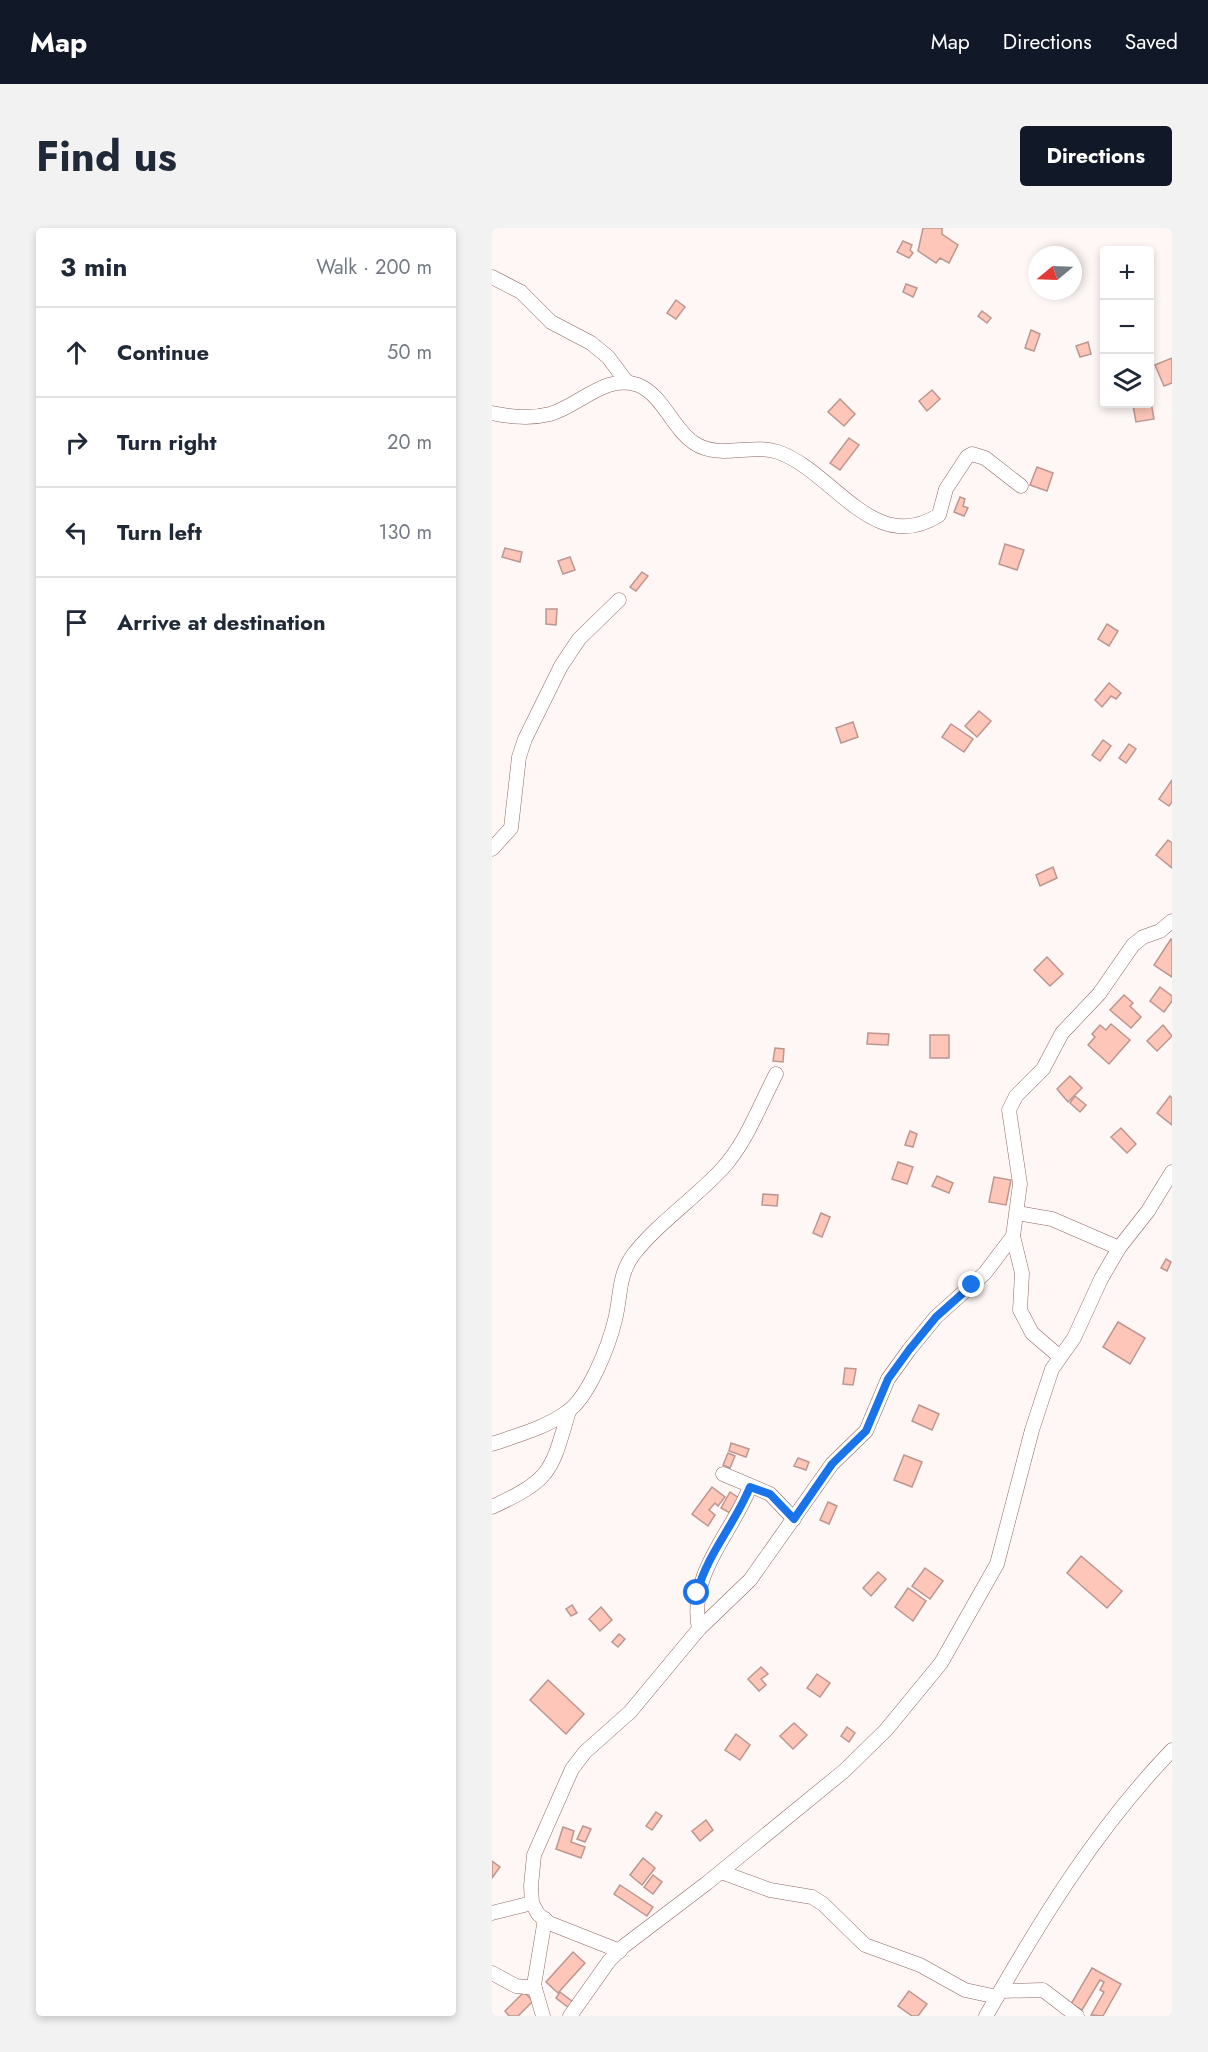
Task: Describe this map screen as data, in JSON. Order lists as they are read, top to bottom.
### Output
{
  "north": "left",
  "page": {
    "header": "Map",
    "nav": ["Map", "Directions", "Saved"],
    "title": "Find us",
    "buttons": "Directions",
    "heading": ["3 min", "Walk · 200 m"],
    "map_buttons": ["+", "−"],
    "list": [
      ["Continue", "50 m"],
      ["Turn right", "20 m"],
      ["Turn left", "130 m"],
      "Arrive at destination"
    ]
  }
}
